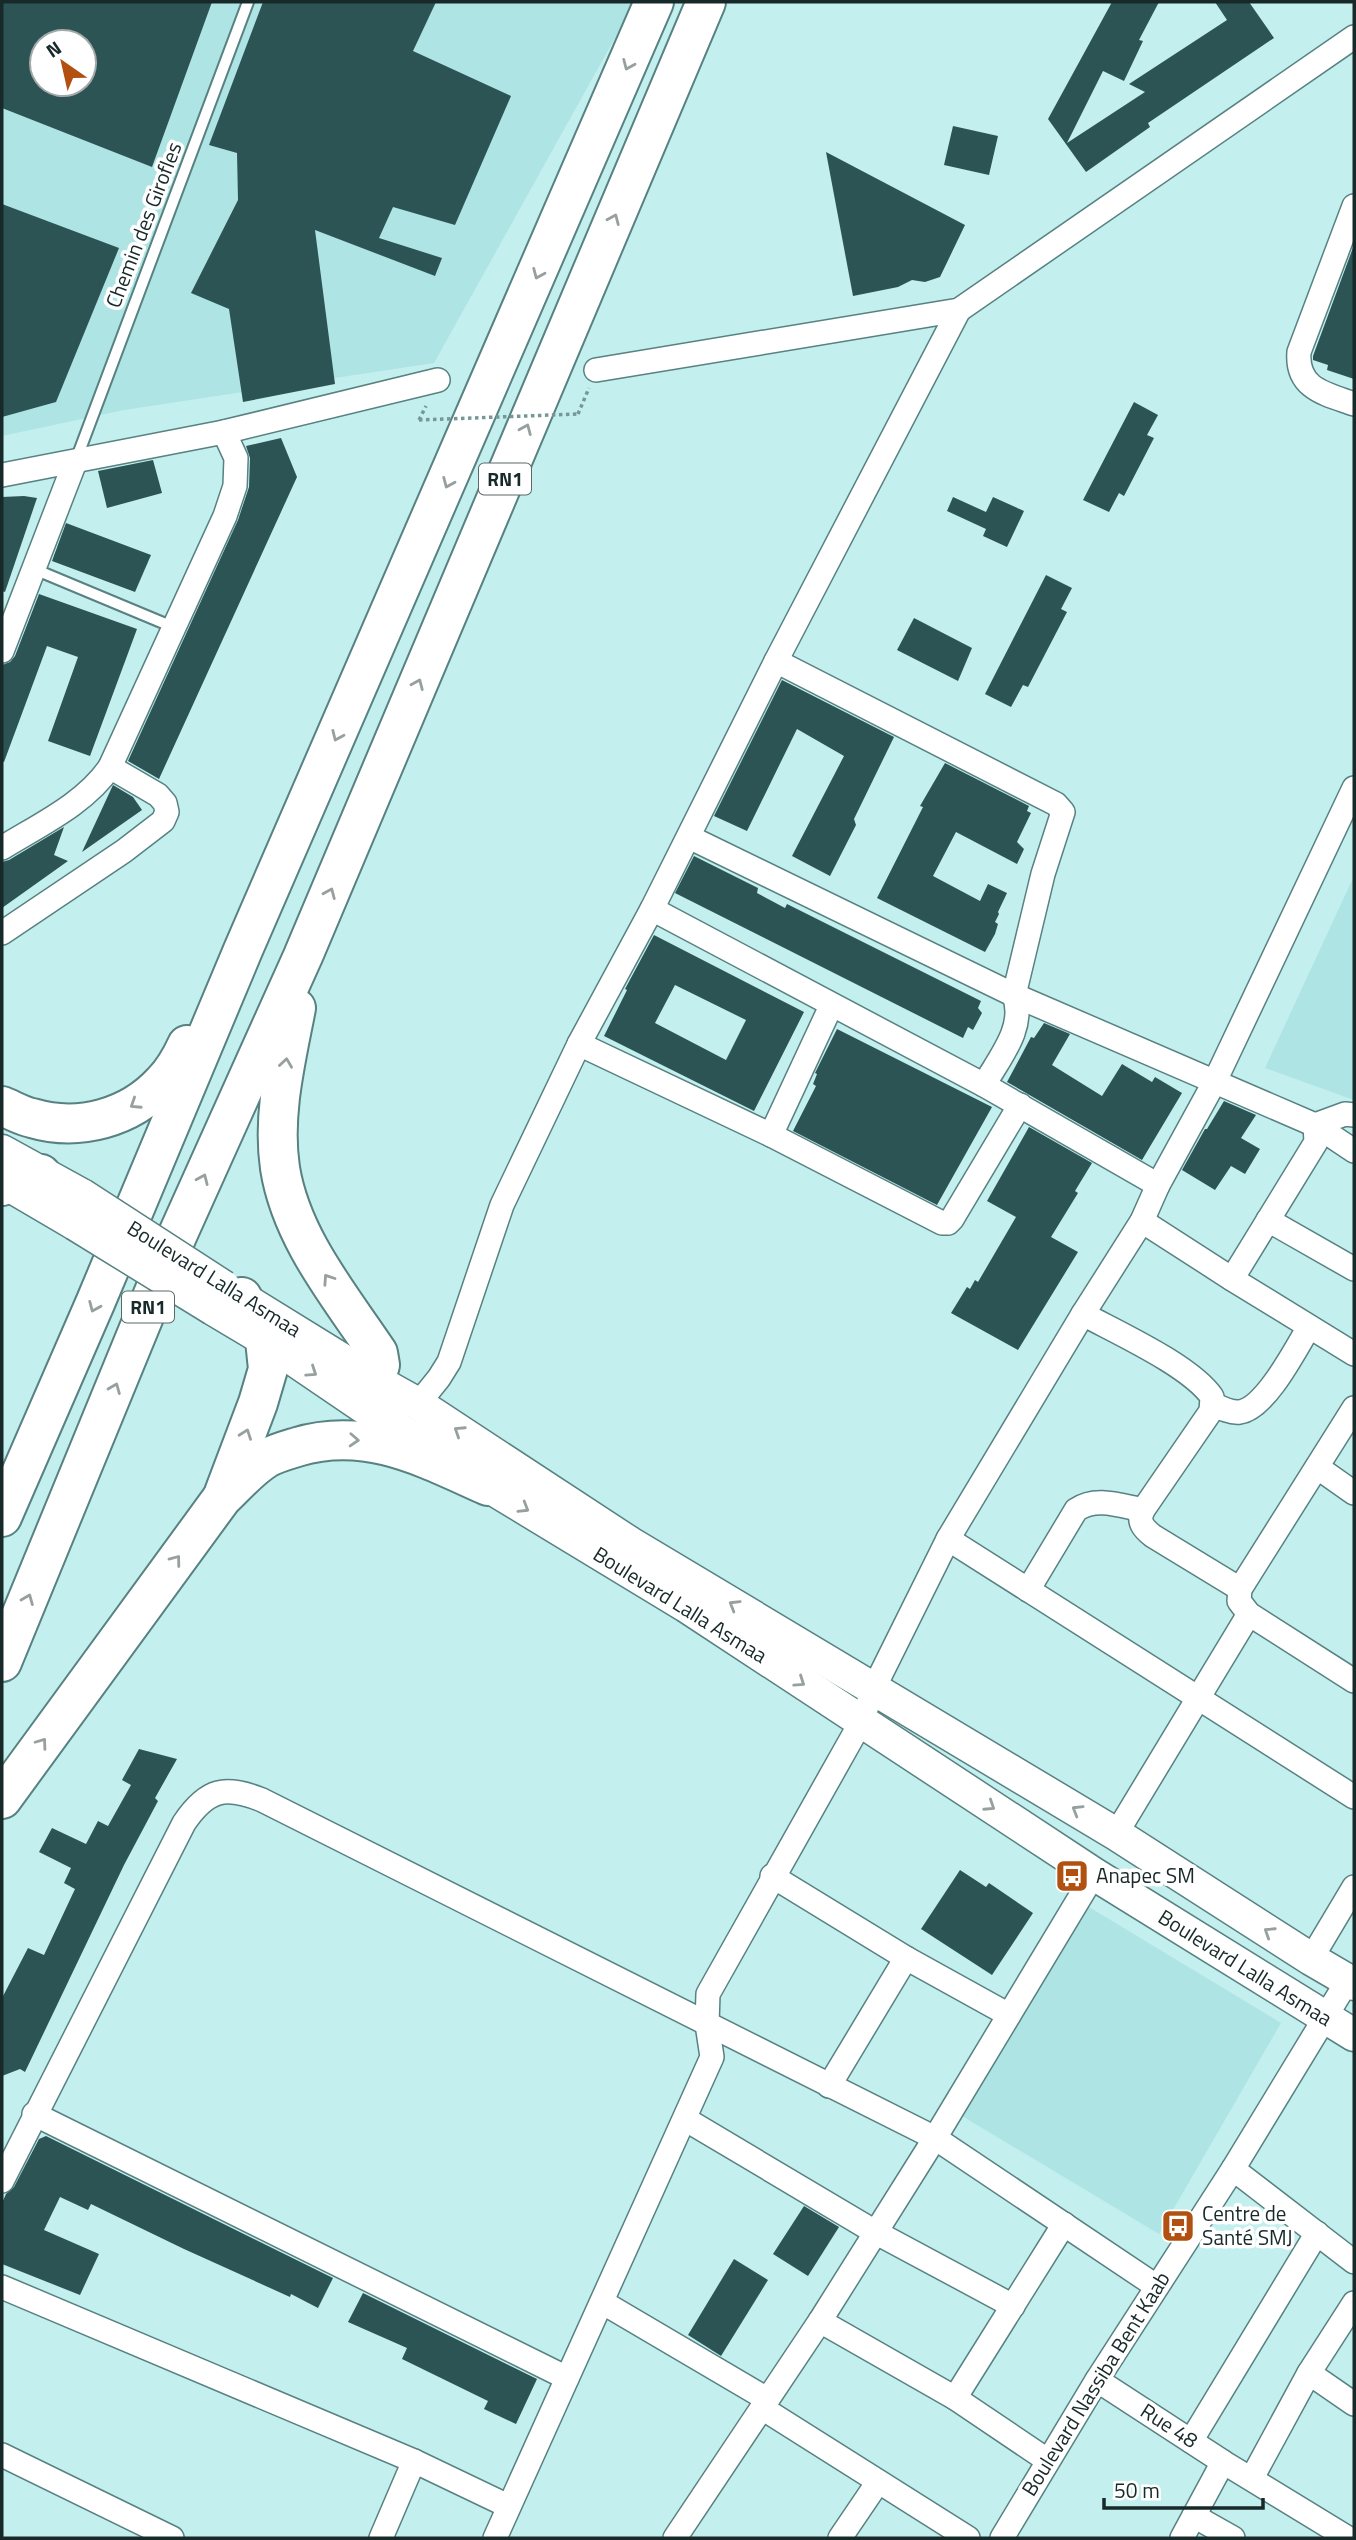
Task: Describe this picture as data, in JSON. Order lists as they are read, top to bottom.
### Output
{
  "streets": {
    "highway": ["RN1"],
    "main road": ["Boulevard Lalla Asmaa"],
    "street": ["Boulevard Nassiba Bent Kaab", "Rue 48"],
    "lane": ["Chemin des Girofles"]
  },
  "crossings": [
    ["Boulevard Lalla Asmaa", "Boulevard Nassiba Bent Kaab"],
    ["Boulevard Nassiba Bent Kaab", "Rue 48"]
  ],
  "places": {
    "bus stop": ["Anapec SM", "Centre de Santé SMJ"]
  },
  "scale_bar": "50 m",
  "north": "top left"
}
